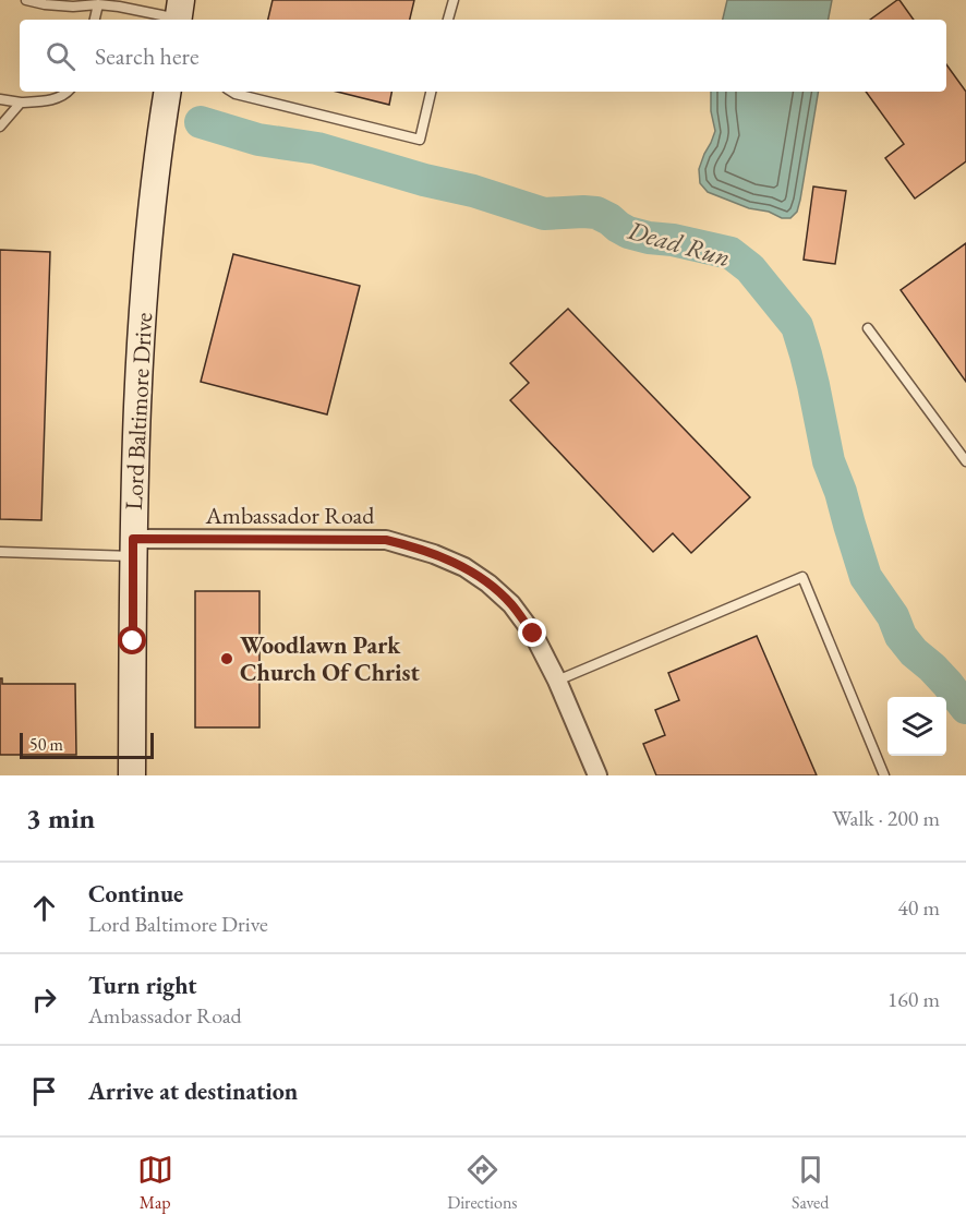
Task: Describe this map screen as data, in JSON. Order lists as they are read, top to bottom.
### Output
{
  "streets": {
    "main road": ["Lord Baltimore Drive"],
    "street": ["Ambassador Road"]
  },
  "crossings": [
    ["Lord Baltimore Drive", "Ambassador Road"]
  ],
  "water": ["Dead Run"],
  "places": ["Woodlawn Park Church Of Christ"],
  "scale_bar": "50 m",
  "page": {
    "search": "Search here",
    "scale": "50 m",
    "heading": ["3 min", "Walk · 200 m"],
    "list": [
      ["Continue", "Lord Baltimore Drive", "40 m"],
      ["Turn right", "Ambassador Road", "160 m"],
      "Arrive at destination"
    ],
    "nav": ["Map", "Directions", "Saved"]
  }
}
